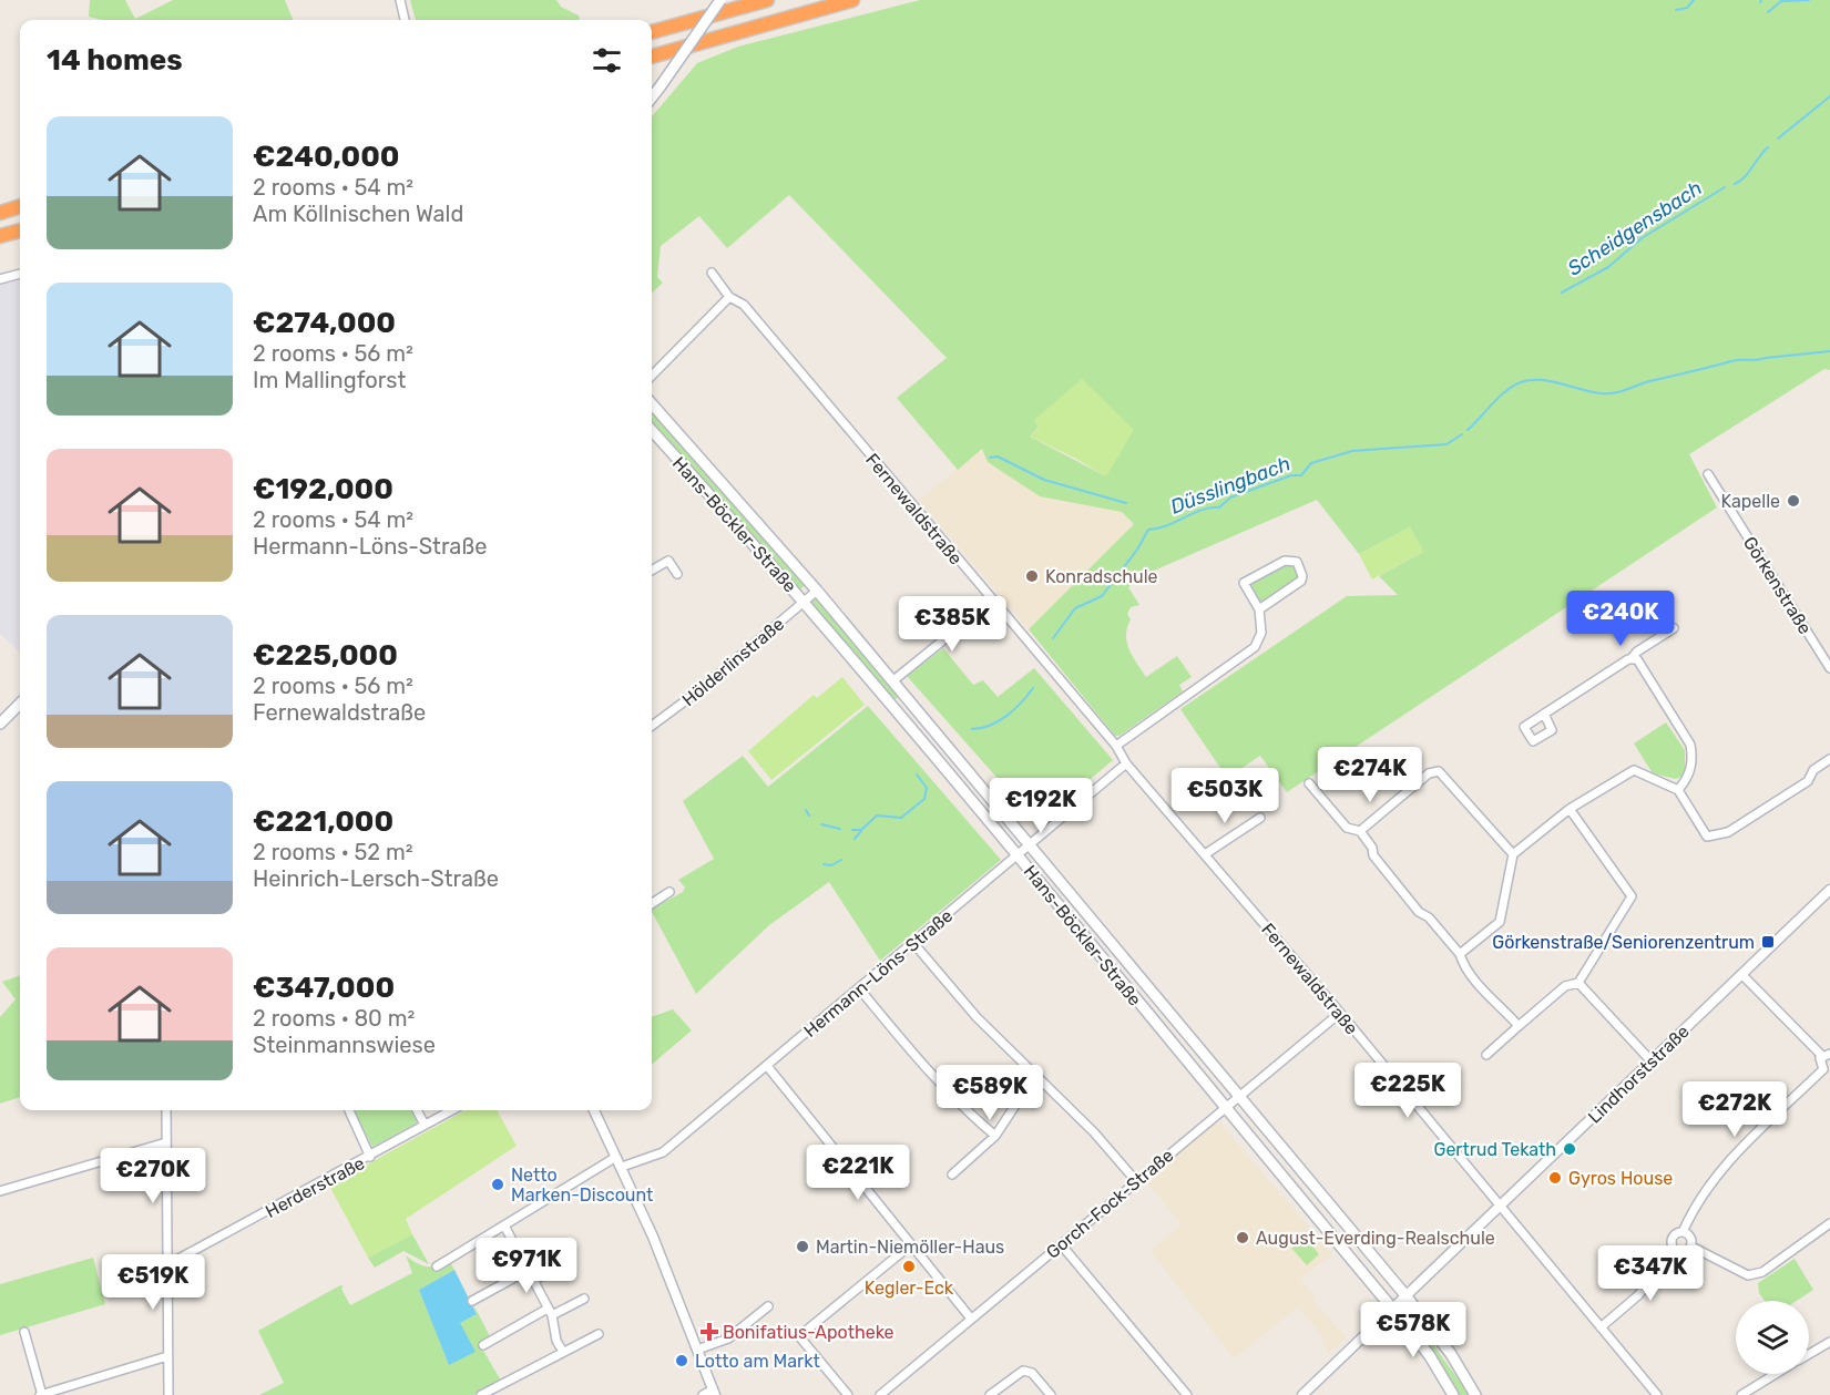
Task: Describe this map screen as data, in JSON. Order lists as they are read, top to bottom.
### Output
{
  "streets": {
    "main road": ["Hans-Böckler-Straße"],
    "street": [
      "Fernewaldstraße",
      "Görkenstraße",
      "Hölderlinstraße",
      "Hermann-Löns-Straße",
      "Lindhorststraße",
      "Herderstraße",
      "Gorch-Fock-Straße"
    ]
  },
  "crossings": [
    ["Fernewaldstraße", "Hermann-Löns-Straße"],
    ["Fernewaldstraße", "Lindhorststraße"],
    ["Fernewaldstraße", "Gorch-Fock-Straße"],
    ["Hans-Böckler-Straße", "Hölderlinstraße"],
    ["Hans-Böckler-Straße", "Hermann-Löns-Straße"],
    ["Hans-Böckler-Straße", "Lindhorststraße"],
    ["Hans-Böckler-Straße", "Gorch-Fock-Straße"]
  ],
  "water": ["Scheidgensbach", "Düsslingbach"],
  "places": {
    "other": [
      "Kapelle",
      "Konradschule",
      "Gertrud Tekath",
      "Gyros House",
      "Netto Marken-Discount",
      "August-Everding-Realschule",
      "Martin-Niemöller-Haus",
      "Kegler-Eck",
      "Lotto am Markt"
    ],
    "transit": ["Görkenstraße/Seniorenzentrum"],
    "health": ["Bonifatius-Apotheke"]
  },
  "page": {
    "heading": "14 homes",
    "list": [
      {
        "name": "€240,000",
        "note": "2 rooms · 54 m² · Am Köllnischen Wald"
      },
      {
        "name": "€274,000",
        "note": "2 rooms · 56 m² · Im Mallingforst"
      },
      {
        "name": "€192,000",
        "note": "2 rooms · 54 m² · Hermann-Löns-Straße"
      },
      {
        "name": "€225,000",
        "note": "2 rooms · 56 m² · Fernewaldstraße"
      },
      {
        "name": "€221,000",
        "note": "2 rooms · 52 m² · Heinrich-Lersch-Straße"
      },
      {
        "name": "€347,000",
        "note": "2 rooms · 80 m² · Steinmannswiese"
      }
    ],
    "price": [
      "€240K",
      "€385K",
      "€274K",
      "€503K",
      "€192K",
      "€225K",
      "€589K",
      "€272K",
      "€221K",
      "€270K",
      "€971K",
      "€347K",
      "€519K",
      "€578K"
    ]
  }
}
